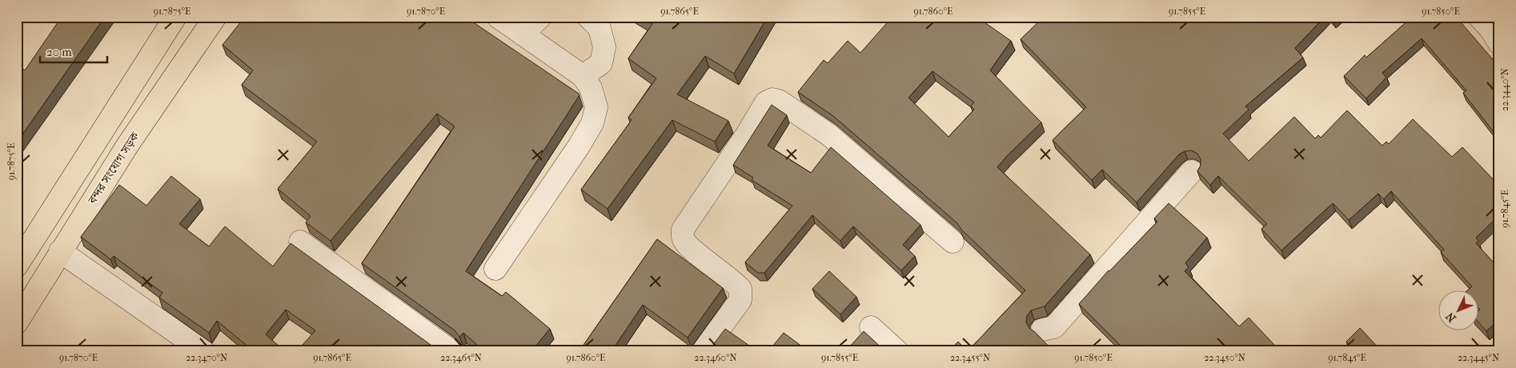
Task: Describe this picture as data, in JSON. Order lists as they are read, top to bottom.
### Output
{
  "streets": {
    "highway": ["বন্দর সংযোগ সড়ক"]
  },
  "scale_bar": "20 m",
  "north": "bottom left",
  "coordinates": [
    "91.7875°E",
    "91.7870°E",
    "91.7865°E",
    "91.7860°E",
    "91.7855°E",
    "91.7850°E",
    "22.3440°N",
    "91.7845°E",
    "22.3470°N",
    "22.3465°N",
    "22.3460°N",
    "22.3455°N",
    "22.3450°N",
    "22.3445°N"
  ]
}
